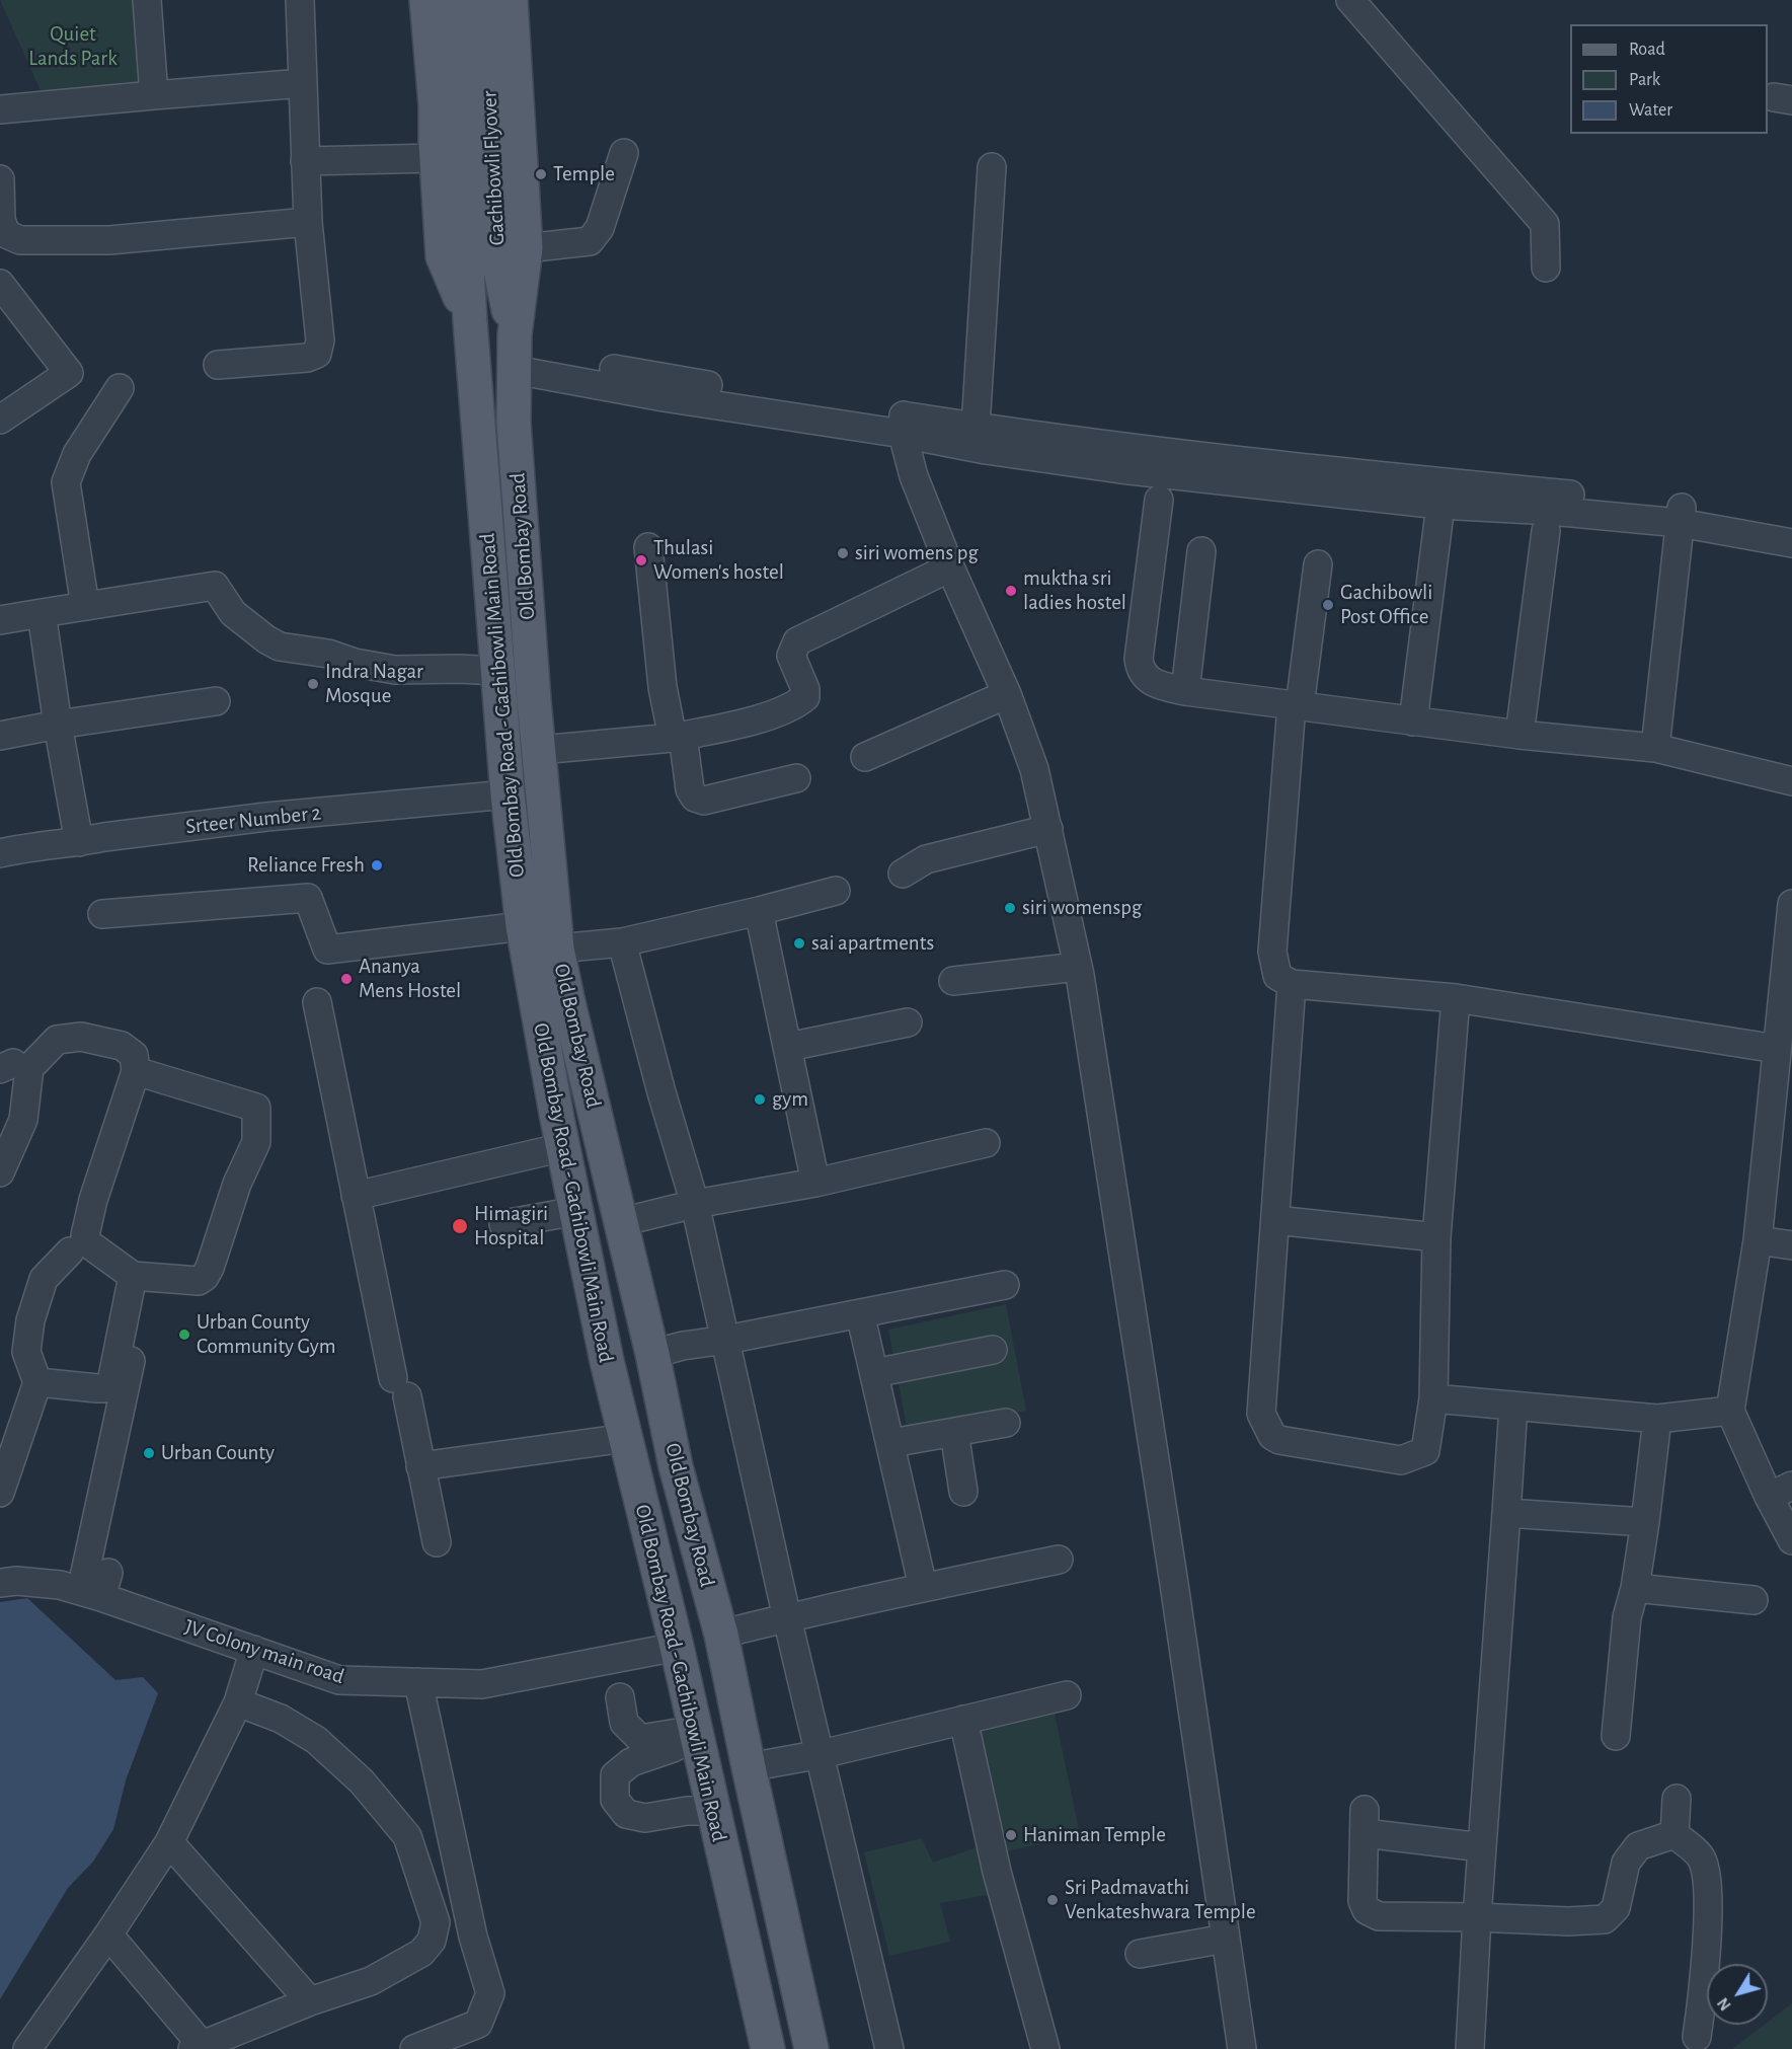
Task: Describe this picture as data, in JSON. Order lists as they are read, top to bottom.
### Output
{
  "streets": {
    "main road": ["Gachibowli Flyover", "Old Bombay Road", "Old Bombay Road - Gachibowli Main Road"],
    "street": ["Srteer Number 2", "JV Colony main road"]
  },
  "crossings": [
    ["Gachibowli Flyover", "Old Bombay Road"],
    ["Gachibowli Flyover", "Old Bombay Road - Gachibowli Main Road"],
    ["Old Bombay Road - Gachibowli Main Road", "Srteer Number 2"],
    ["Old Bombay Road - Gachibowli Main Road", "JV Colony main road"]
  ],
  "parks": ["Quiet Lands Park"],
  "places": [
    "Temple",
    "siri womens pg",
    "Thulasi Women's hostel",
    "muktha sri ladies hostel",
    "Gachibowli Post Office",
    "Indra Nagar Mosque",
    "Reliance Fresh",
    "siri womenspg",
    "sai apartments",
    "Ananya Mens Hostel",
    "gym",
    "Himagiri Hospital",
    "Urban County Community Gym",
    "Urban County",
    "Haniman Temple",
    "Sri Padmavathi Venkateshwara Temple"
  ],
  "legend": ["Road", "Park", "Water"],
  "north": "bottom left"
}
